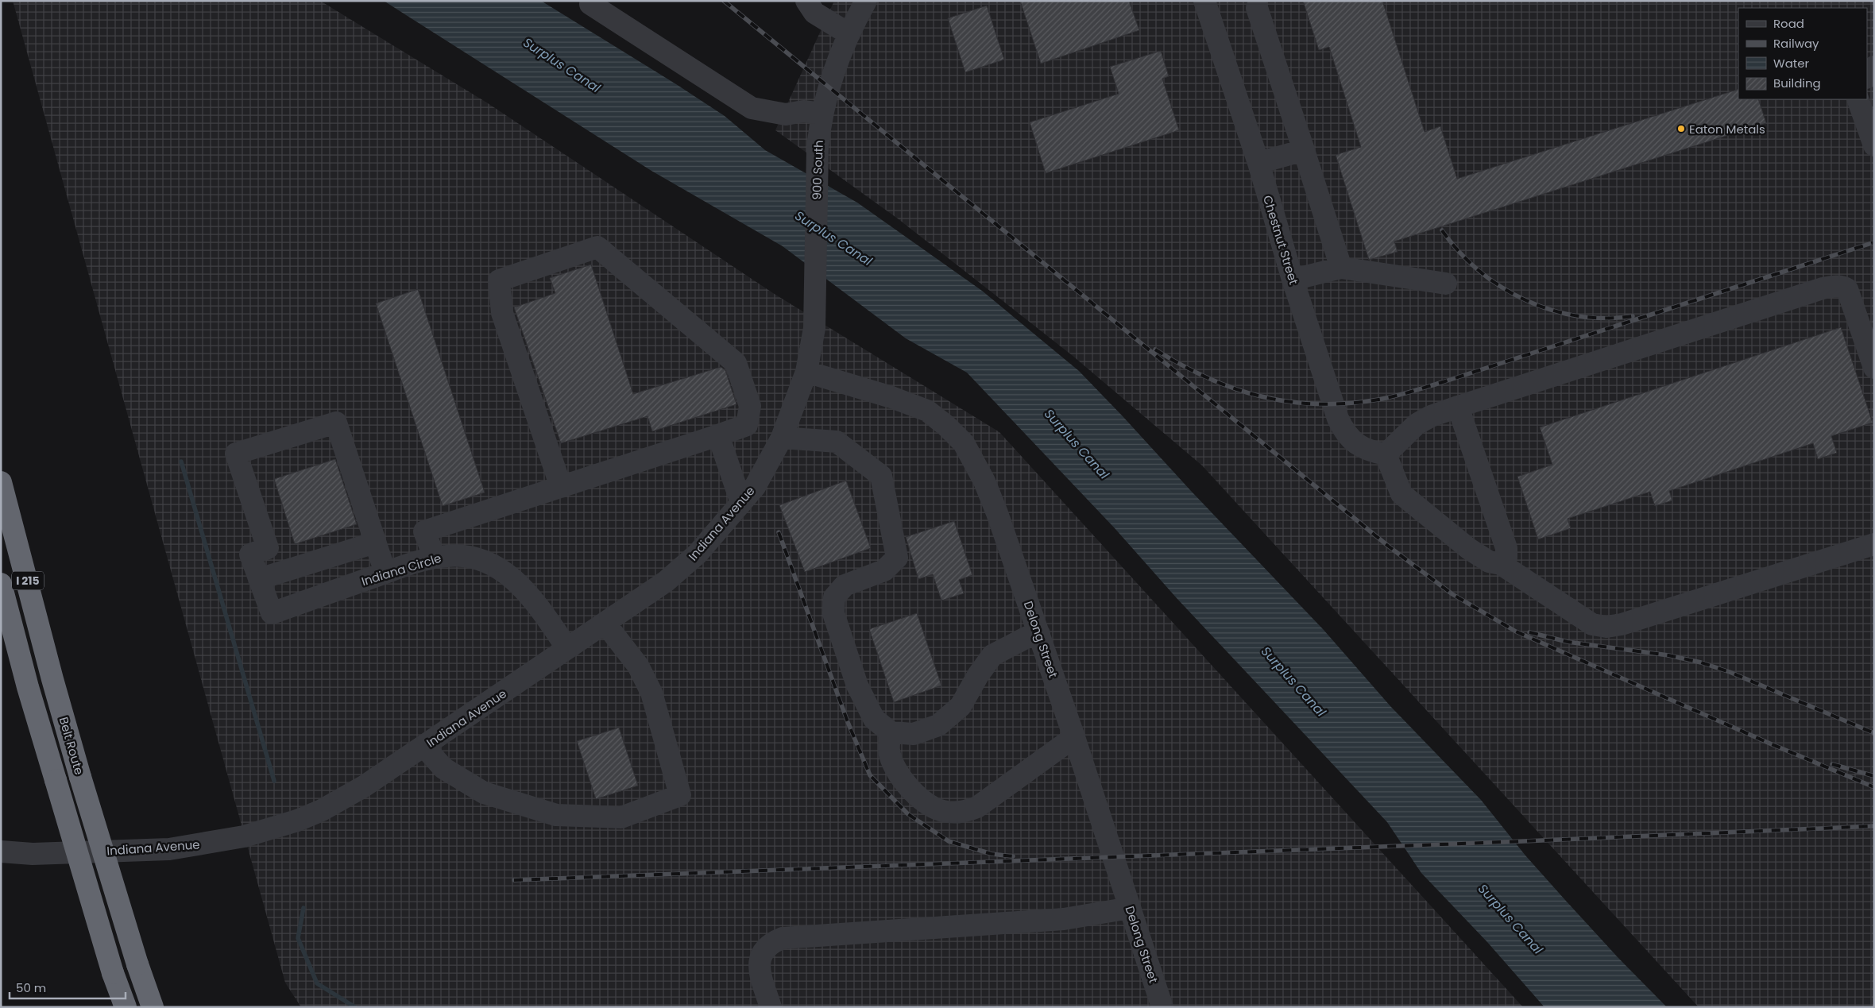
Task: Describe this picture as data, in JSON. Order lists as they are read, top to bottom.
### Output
{
  "streets": {
    "highway": ["I 215", "Belt Route"],
    "street": [
      "900 South",
      "Chestnut Street",
      "Indiana Avenue",
      "Indiana Circle",
      "Delong Street"
    ]
  },
  "crossings": [
    ["900 South", "Indiana Avenue"],
    ["900 South", "Delong Street"],
    ["Indiana Avenue", "Indiana Circle"],
    ["Indiana Avenue", "Delong Street"]
  ],
  "water": ["Surplus Canal"],
  "places": ["Eaton Metals"],
  "legend": [
    "Road",
    "Railway",
    "Water",
    "Building"
  ],
  "scale_bar": "50 m"
}
